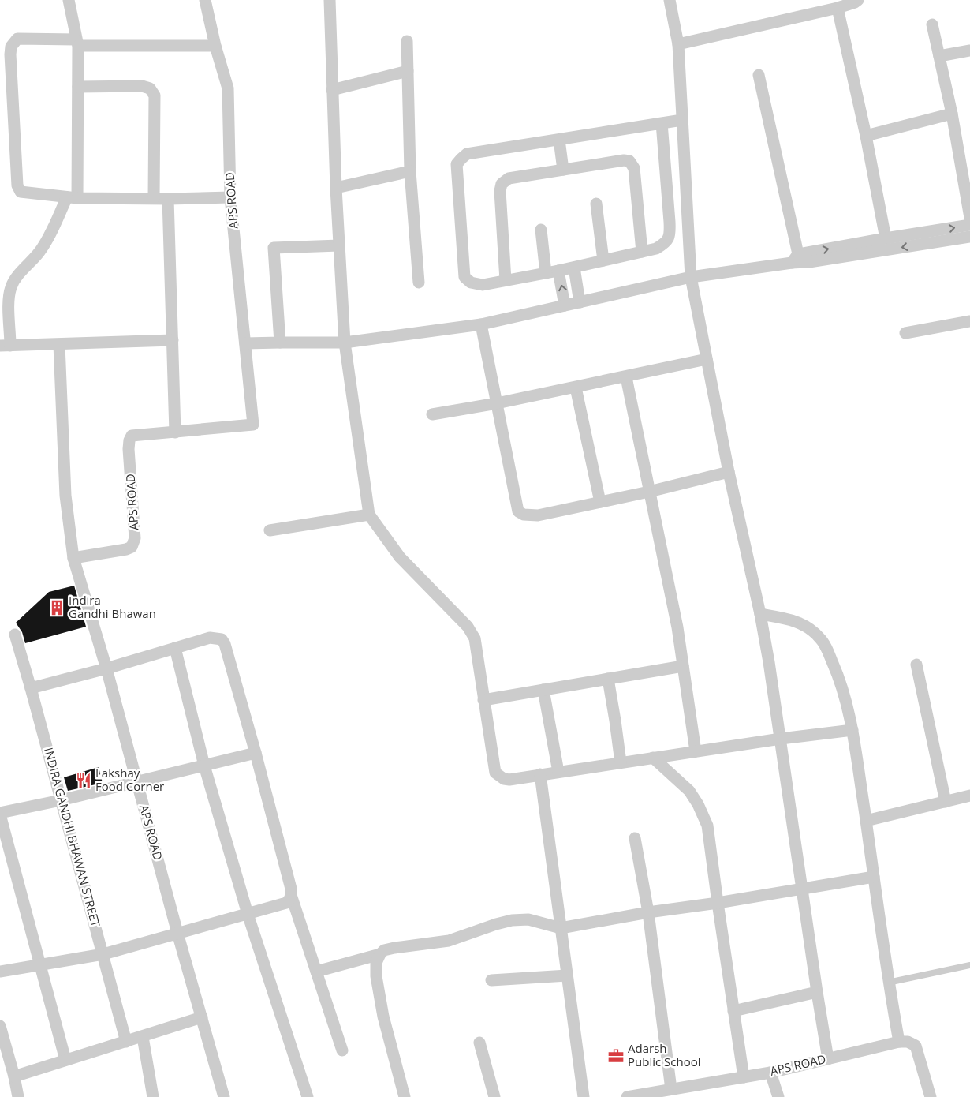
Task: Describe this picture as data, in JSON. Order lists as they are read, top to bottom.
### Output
{
  "streets": {
    "street": ["APS ROAD", "INDIRA GANDHI BHAWAN STREET"]
  },
  "places": {
    "building": ["Indira Gandhi Bhawan"],
    "restaurant": ["Lakshay Food Corner"],
    "office": ["Adarsh Public School"]
  }
}
